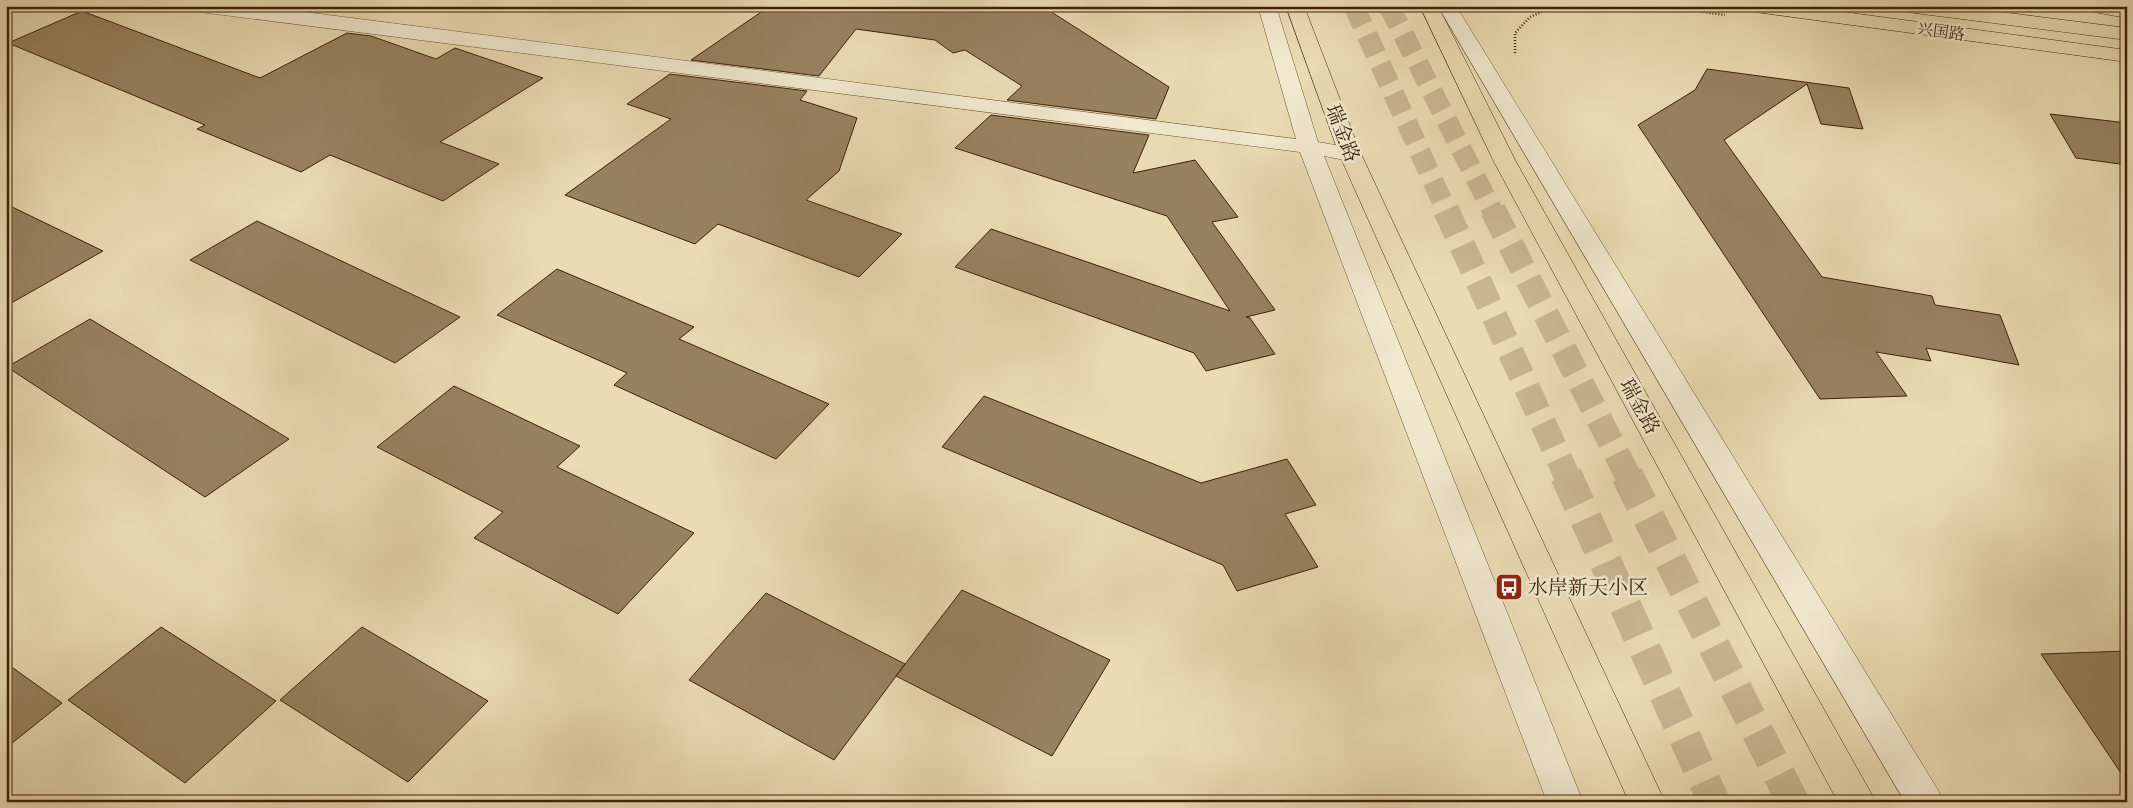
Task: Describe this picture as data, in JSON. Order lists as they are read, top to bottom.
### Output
{
  "streets": {
    "main road": ["兴国路", "瑞金路"]
  },
  "places": {
    "bus stop": ["水岸新天小区"]
  }
}
